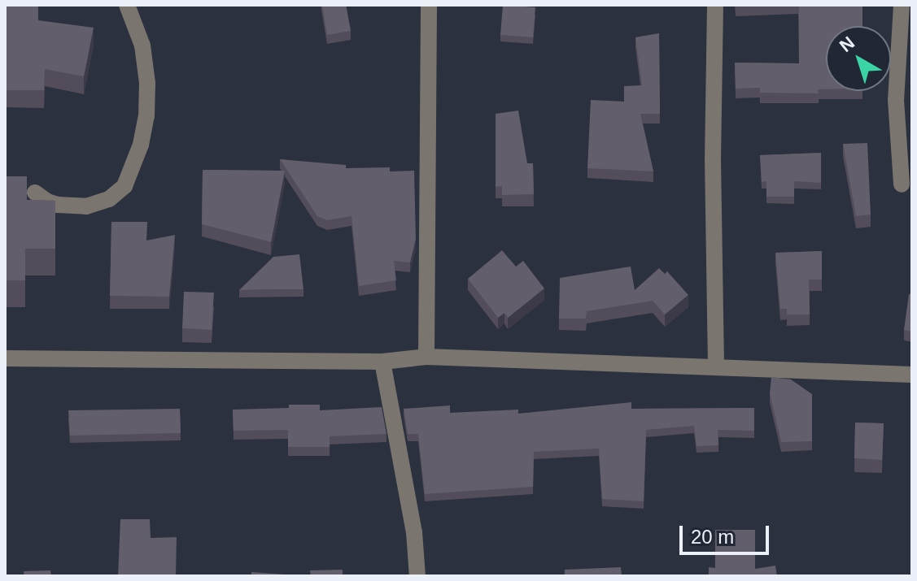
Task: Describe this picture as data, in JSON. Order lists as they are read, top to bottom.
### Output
{
  "scale_bar": "20 m",
  "north": "top left"
}
